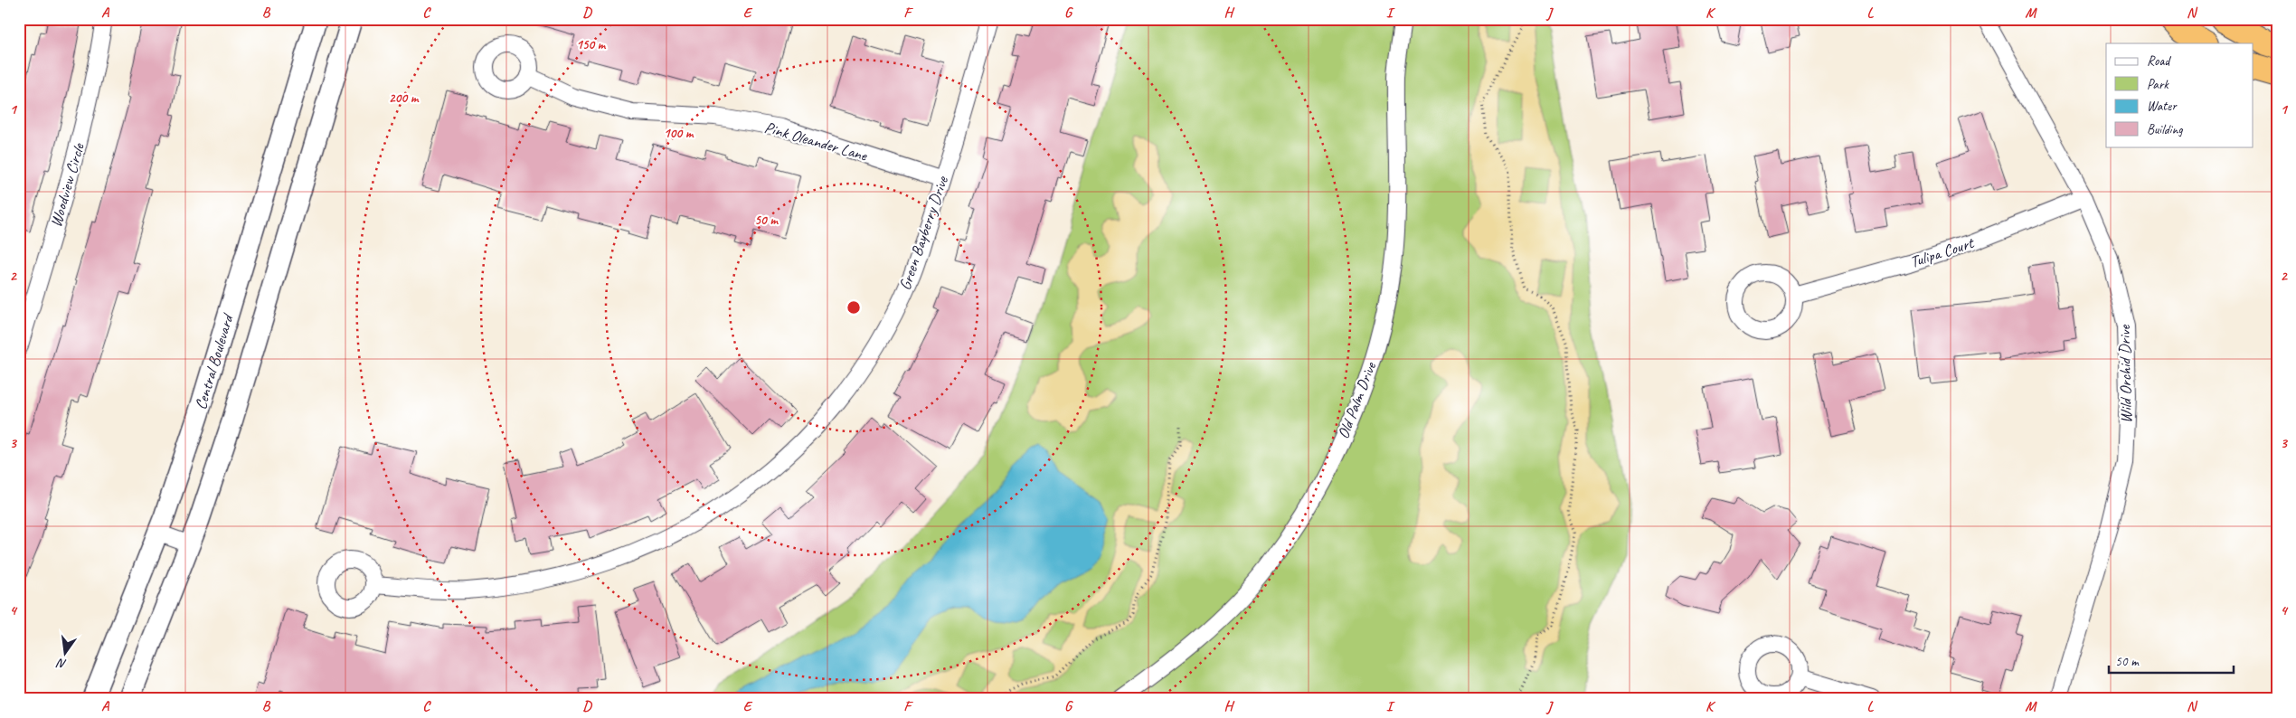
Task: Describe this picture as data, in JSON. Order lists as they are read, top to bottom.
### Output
{
  "streets": {
    "street": [
      "Pink Oleander Lane",
      "Woodview Circle",
      "Green Bayberry Drive",
      "Tulipa Court",
      "Central Boulevard",
      "Wild Orchid Drive",
      "Old Palm Drive"
    ]
  },
  "crossings": [
    ["Pink Oleander Lane", "Green Bayberry Drive"],
    ["Tulipa Court", "Wild Orchid Drive"]
  ],
  "legend": [
    "Road",
    "Park",
    "Water",
    "Building"
  ],
  "scale_bar": "50 m",
  "north": "bottom",
  "grid": {
    "columns": [
      "A",
      "B",
      "C",
      "D",
      "E",
      "F",
      "G",
      "H",
      "I",
      "J",
      "K",
      "L",
      "M",
      "N"
    ],
    "rows": [
      "1",
      "2",
      "3",
      "4"
    ]
  },
  "rings": [
    "150 m",
    "200 m",
    "100 m",
    "50 m"
  ]
}
